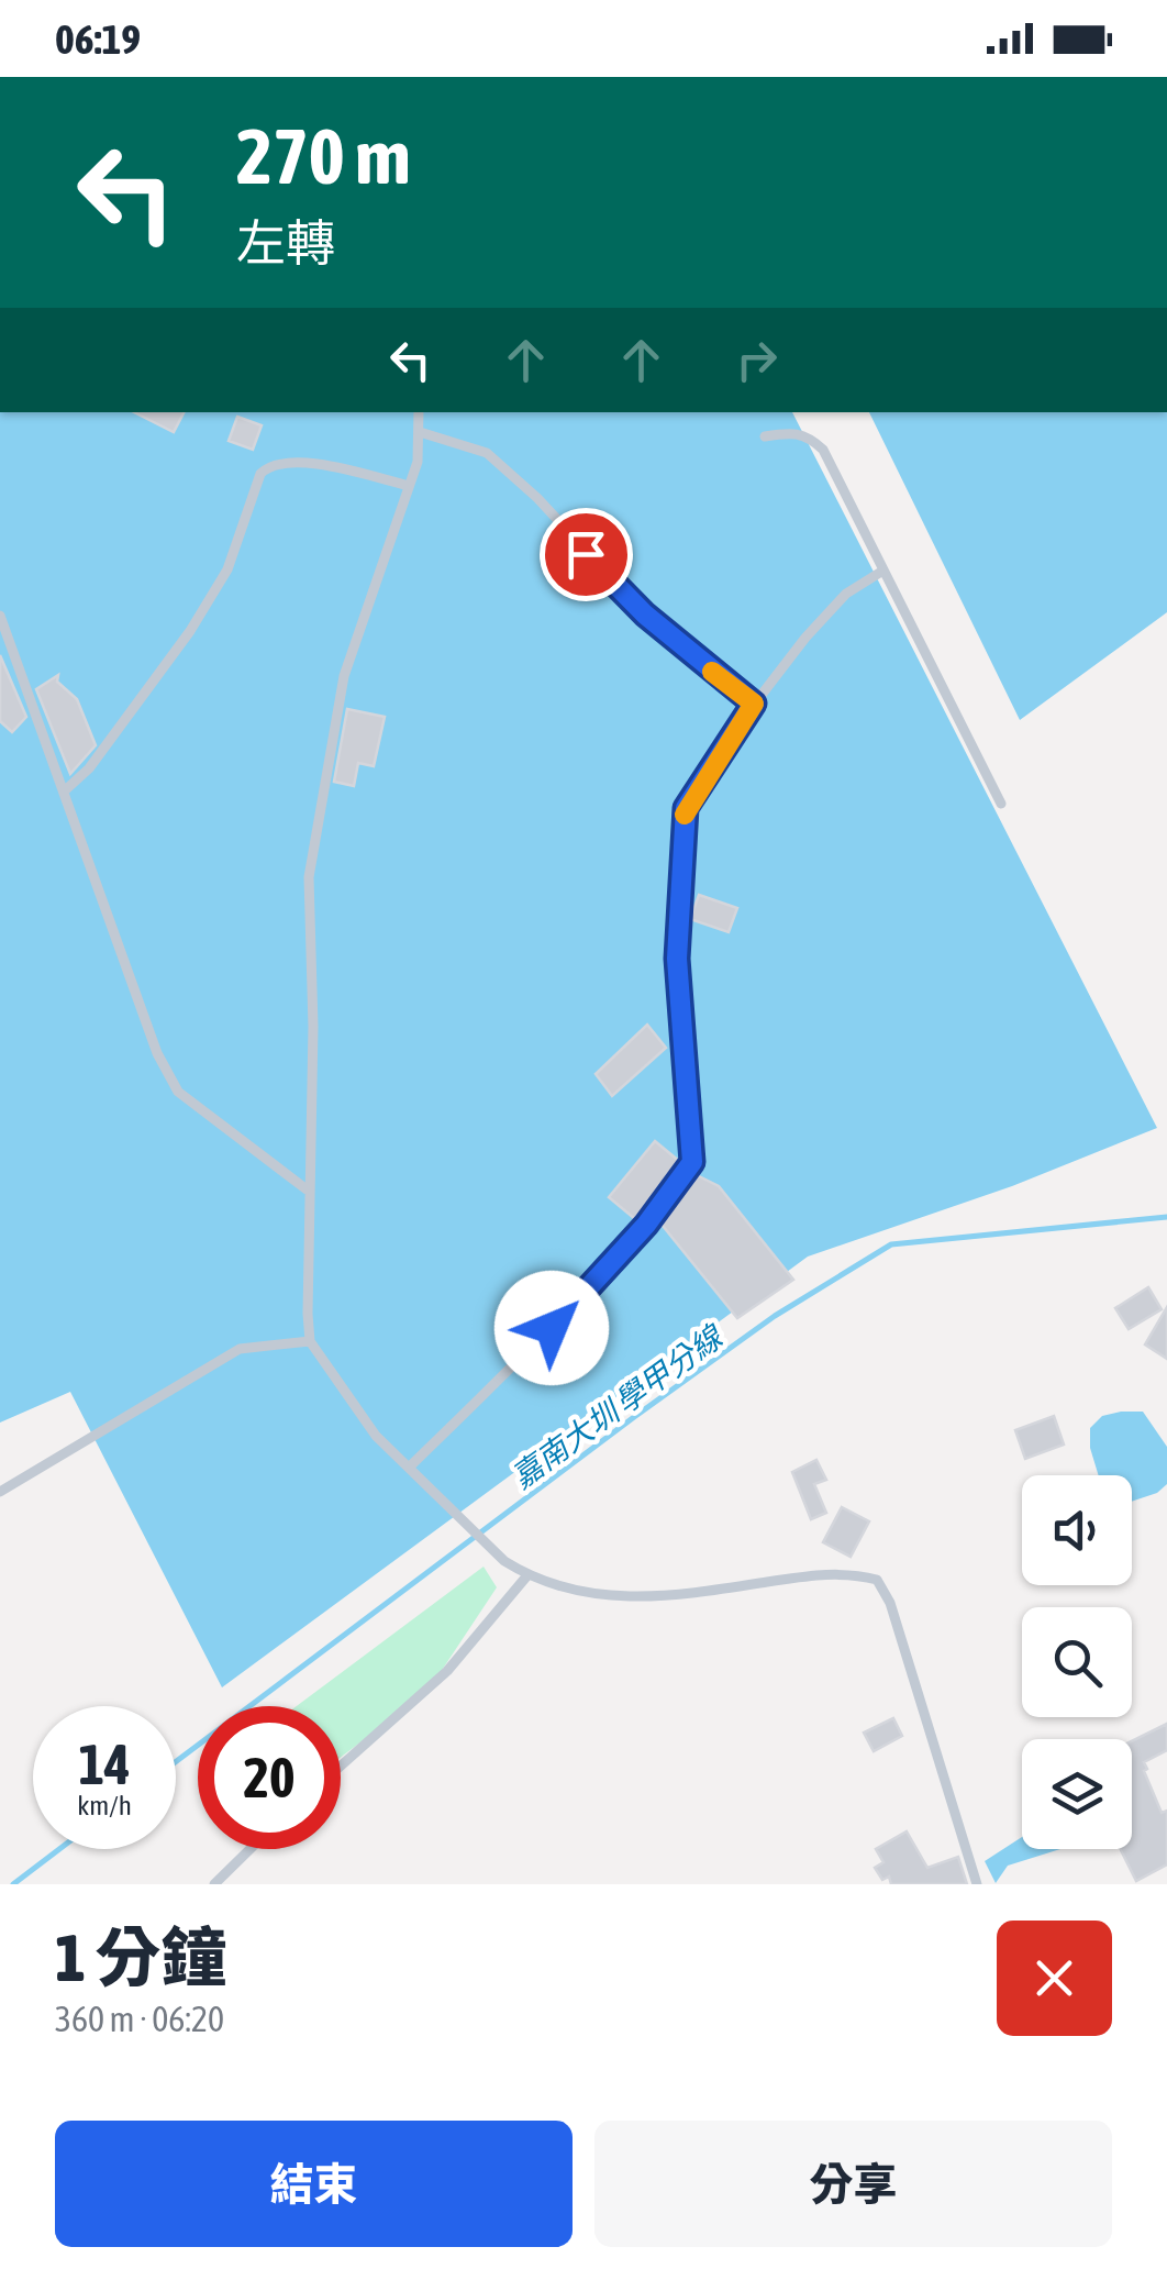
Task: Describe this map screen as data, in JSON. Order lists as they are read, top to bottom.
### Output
{
  "water": ["嘉南大圳 學甲分線"],
  "page": {
    "status": "06:19",
    "turn": ["270 m", "左轉"],
    "speed": "14 km/h",
    "limit": "20",
    "heading": ["1 分鐘", "360 m · 06:20"],
    "buttons": ["結束", "分享"]
  }
}
